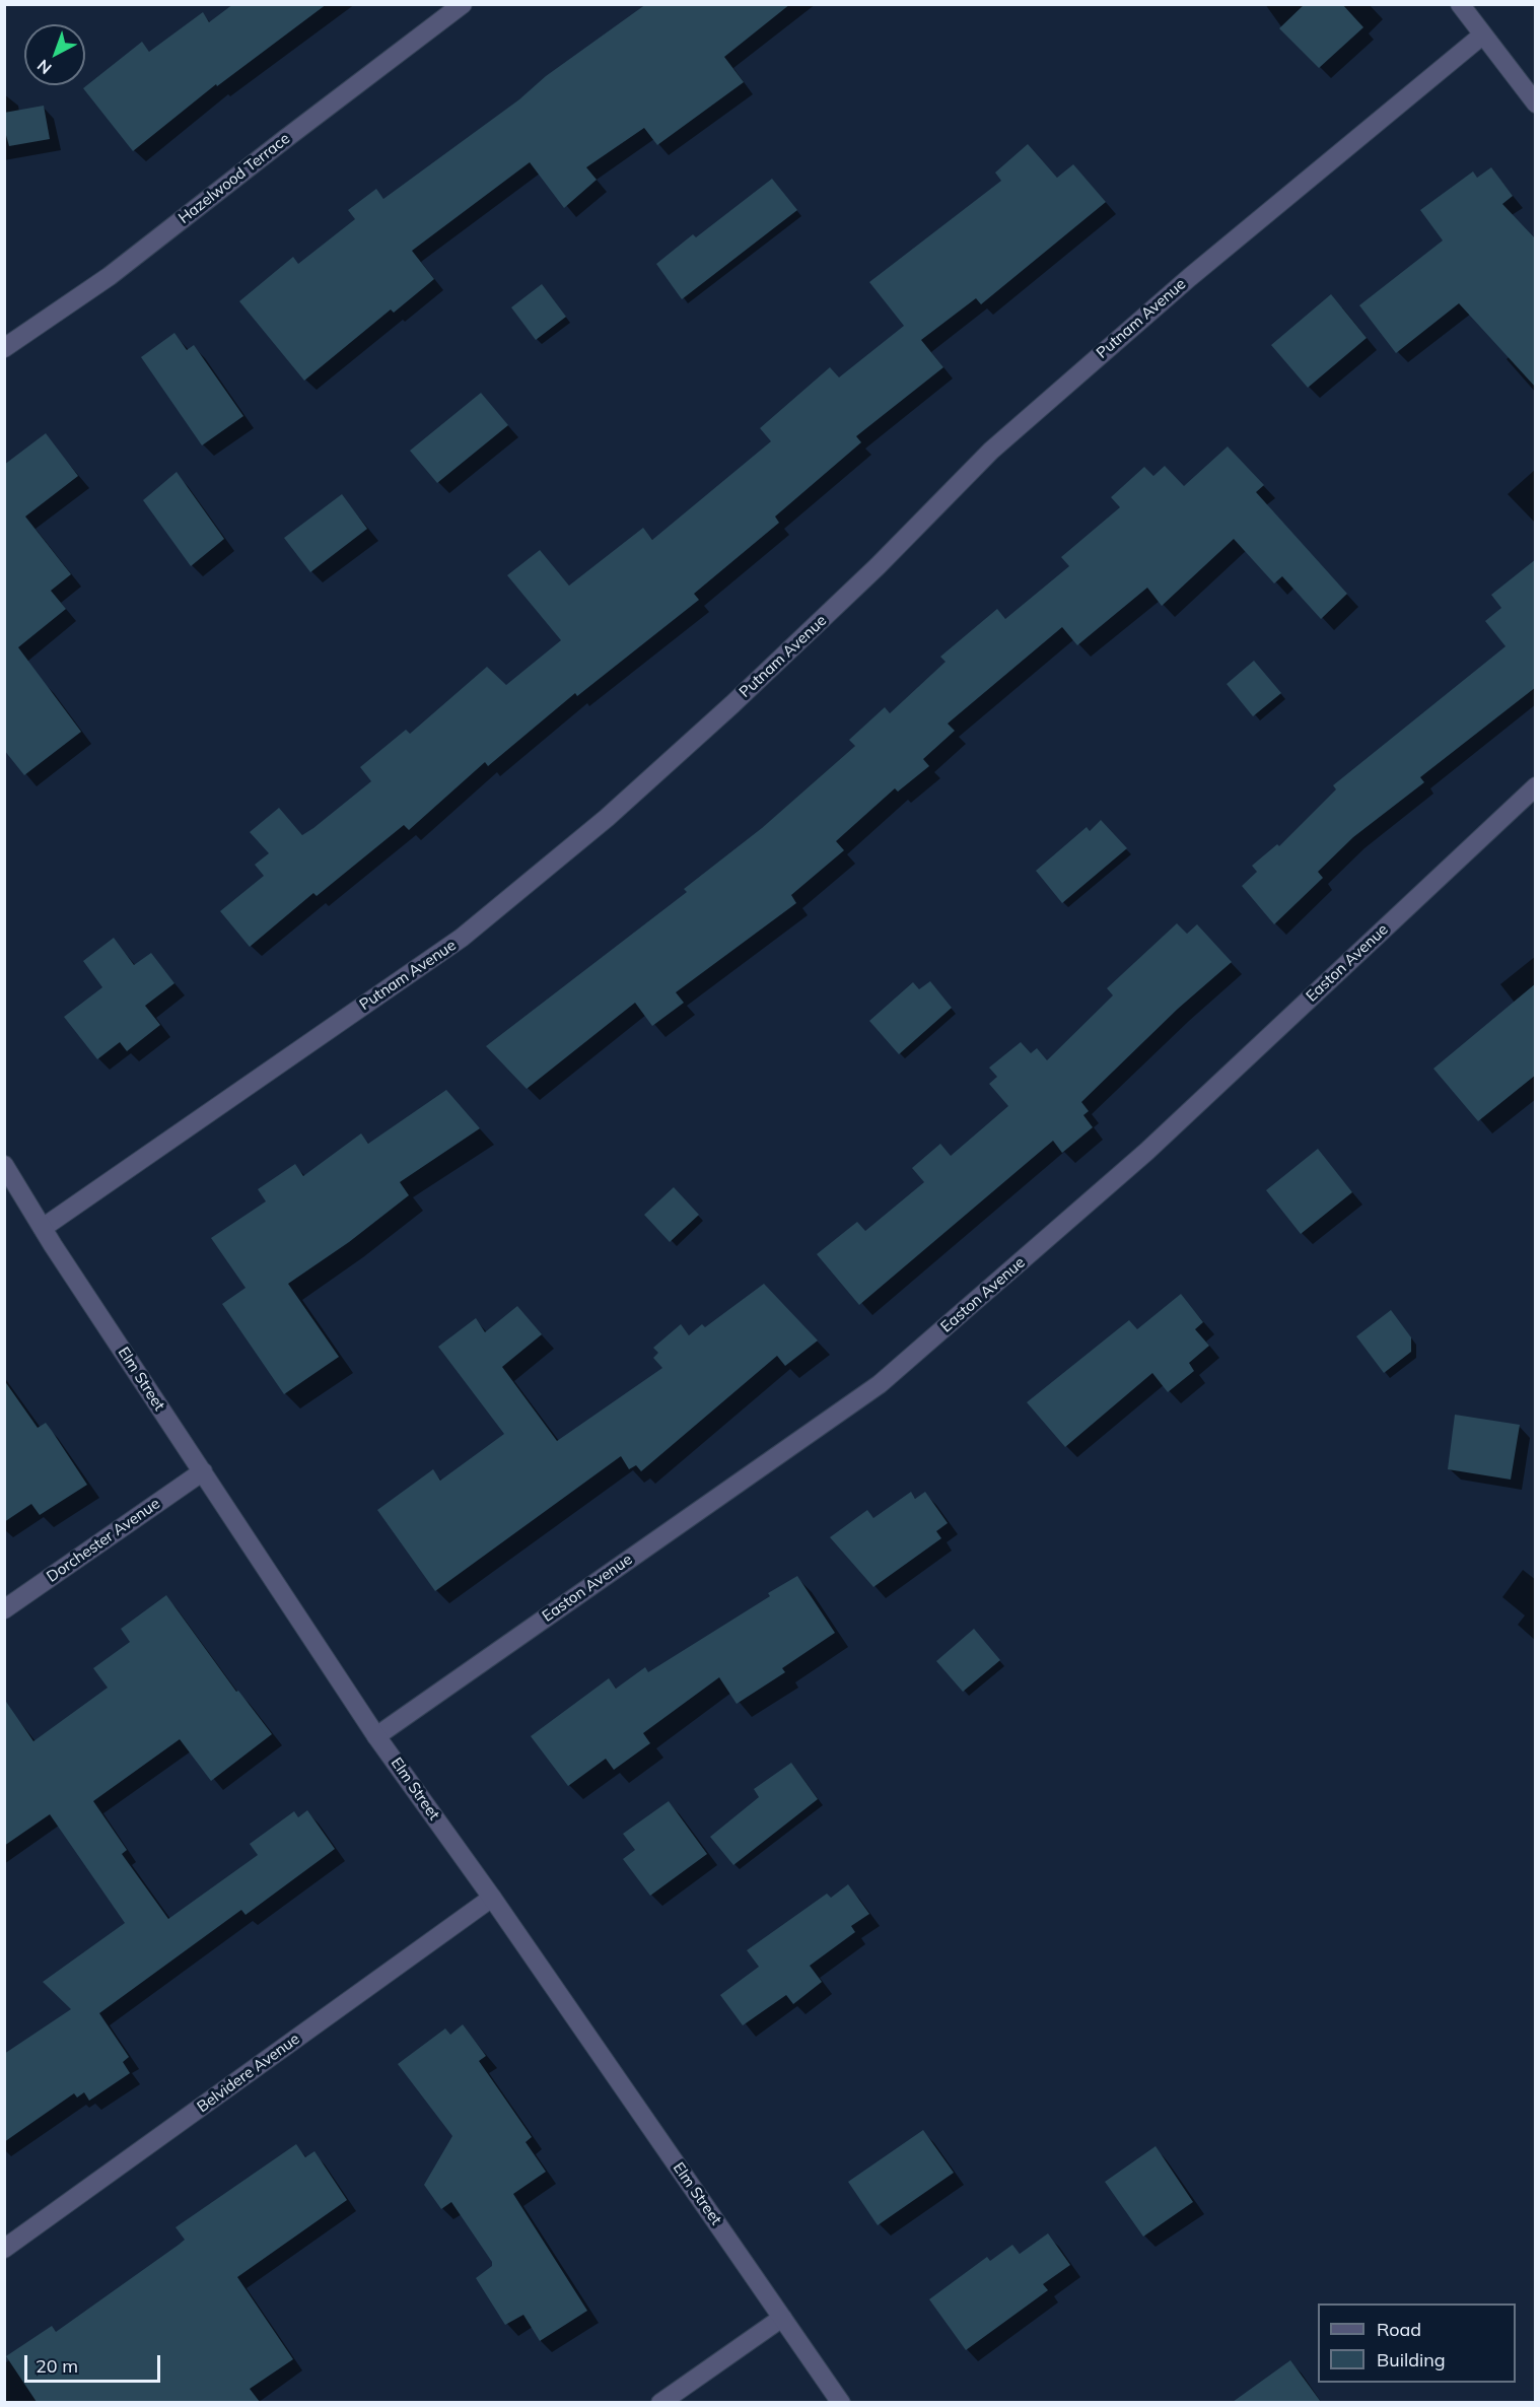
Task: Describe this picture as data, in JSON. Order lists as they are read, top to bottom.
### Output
{
  "streets": {
    "street": [
      "Hazelwood Terrace",
      "Putnam Avenue",
      "Easton Avenue",
      "Elm Street",
      "Dorchester Avenue",
      "Belvidere Avenue"
    ]
  },
  "crossings": [
    ["Putnam Avenue", "Elm Street"],
    ["Easton Avenue", "Elm Street"],
    ["Elm Street", "Dorchester Avenue"],
    ["Elm Street", "Belvidere Avenue"]
  ],
  "legend": ["Road", "Building"],
  "scale_bar": "20 m",
  "north": "bottom left"
}
